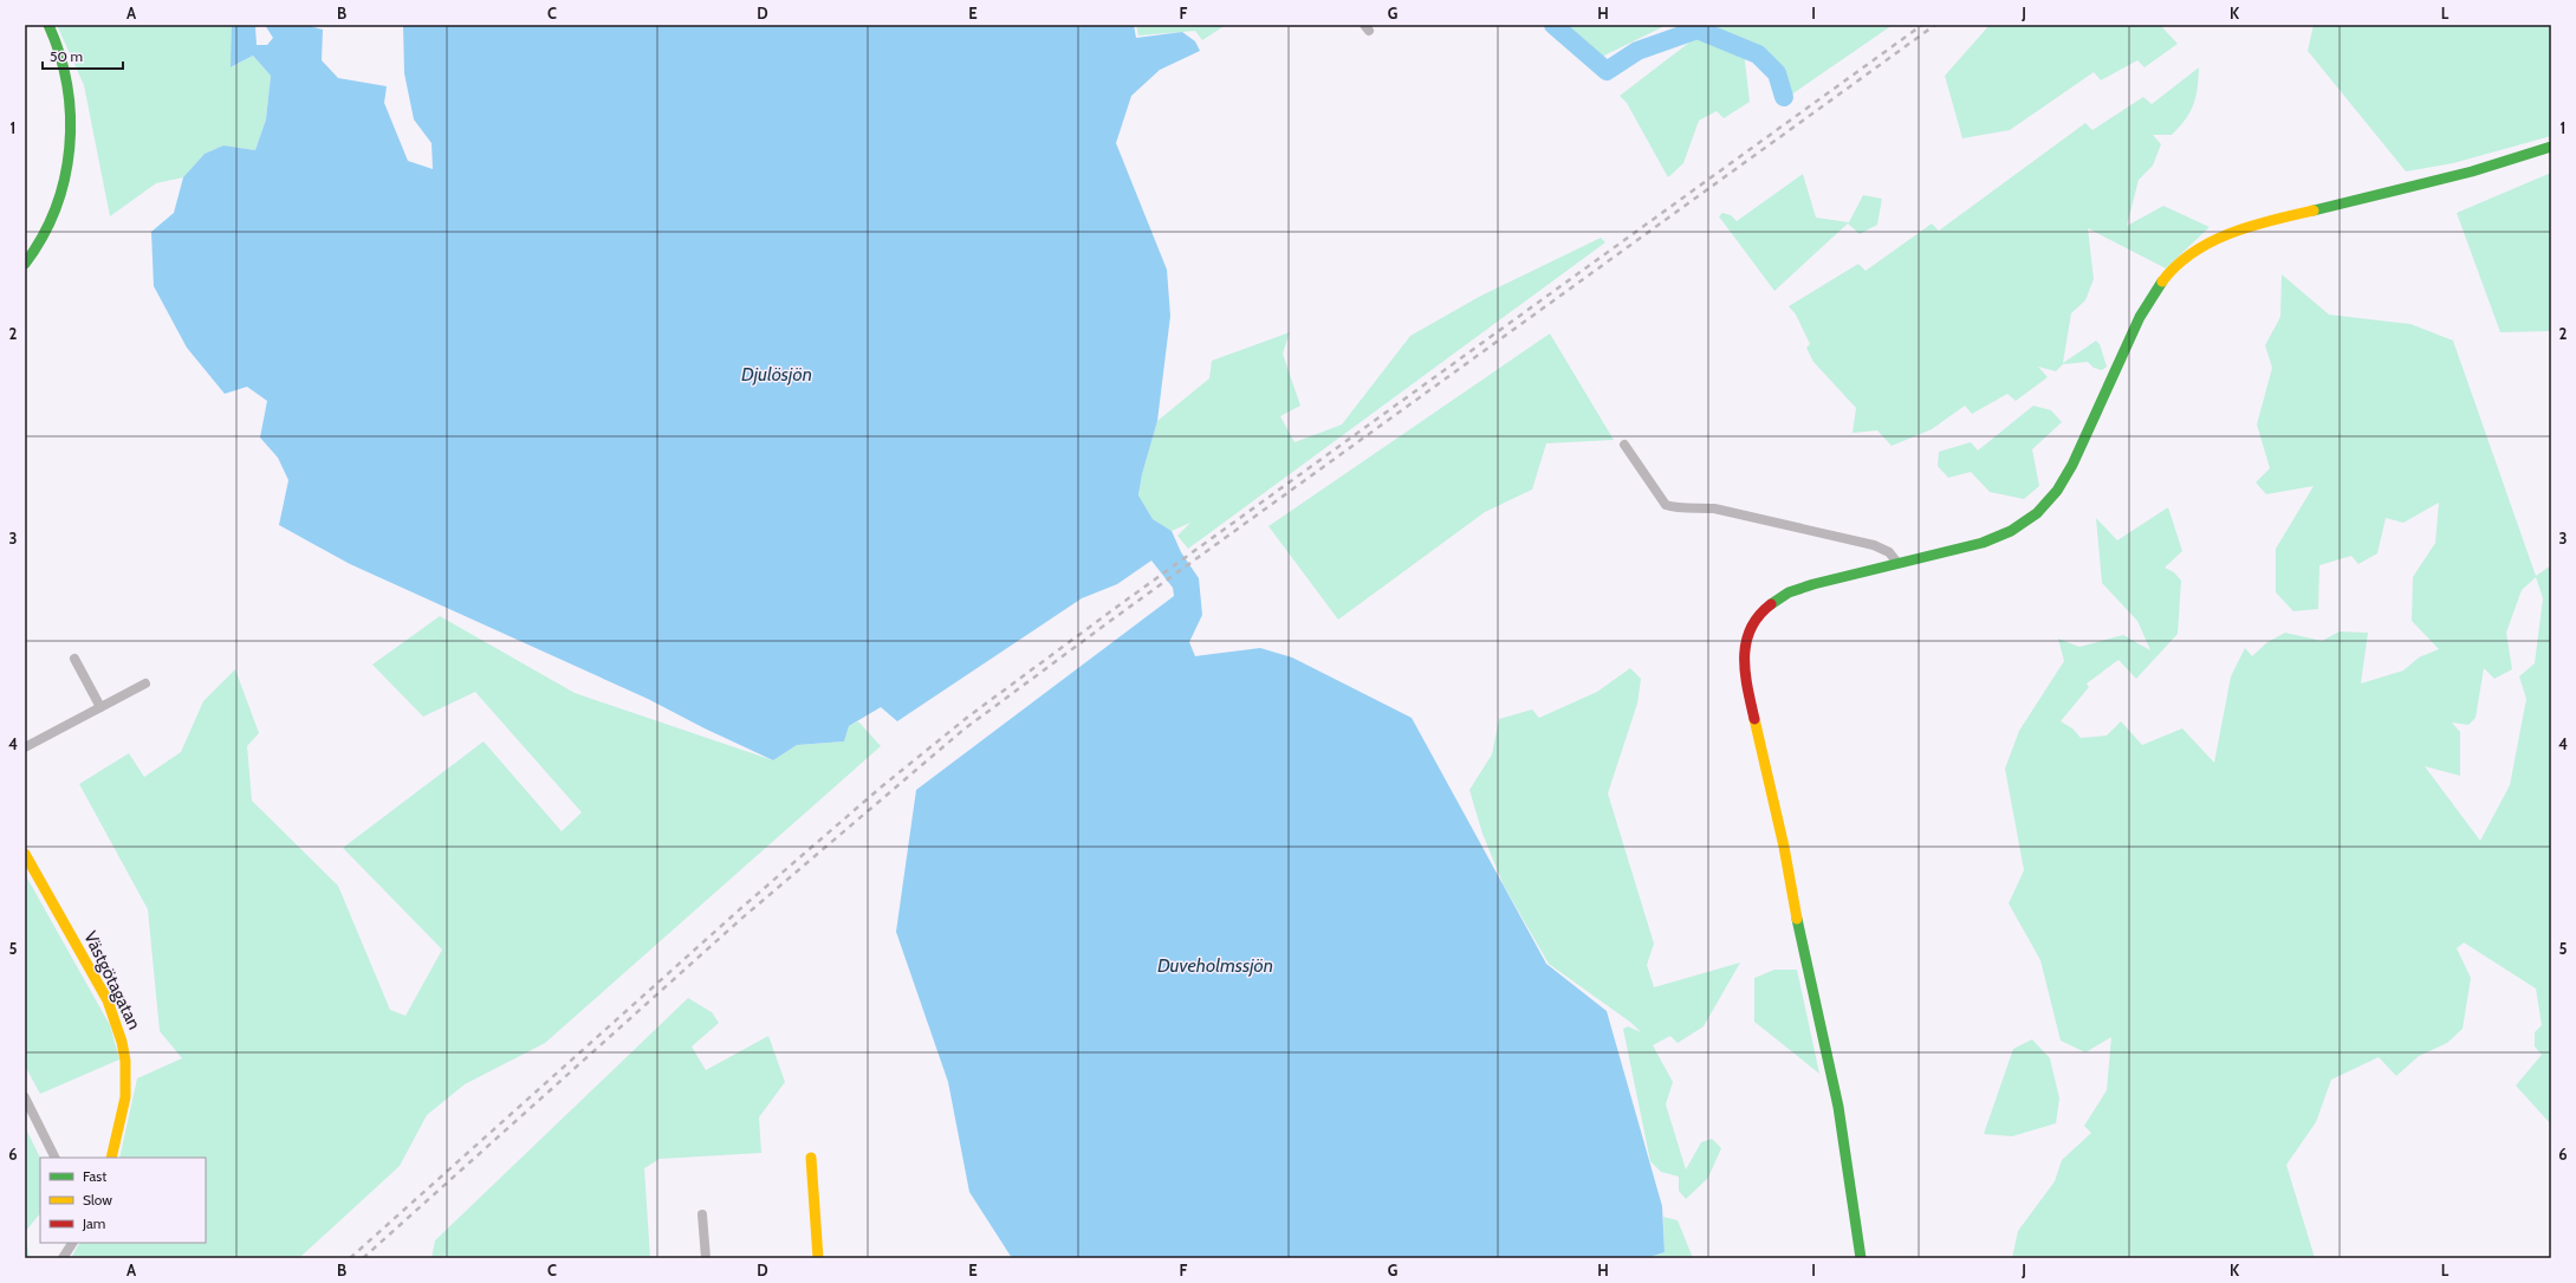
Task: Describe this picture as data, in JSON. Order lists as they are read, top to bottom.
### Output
{
  "streets": {
    "street": ["Västgötagatan"]
  },
  "water": ["Djulösjön", "Duveholmssjön"],
  "legend": ["Fast", "Slow", "Jam"],
  "scale_bar": "50 m",
  "grid": {
    "columns": [
      "A",
      "B",
      "C",
      "D",
      "E",
      "F",
      "G",
      "H",
      "I",
      "J",
      "K",
      "L"
    ],
    "rows": [
      "1",
      "2",
      "3",
      "4",
      "5",
      "6"
    ]
  }
}
